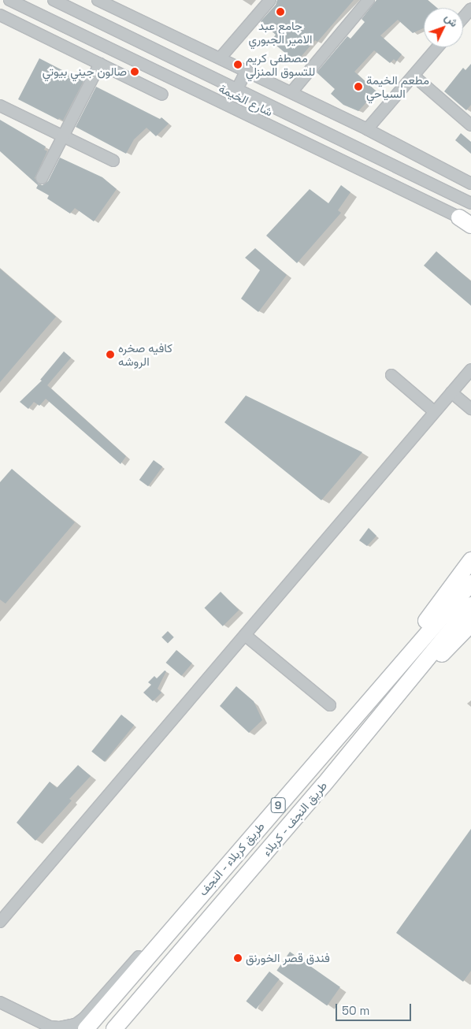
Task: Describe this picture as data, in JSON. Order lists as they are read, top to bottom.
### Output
{
  "streets": {
    "highway": ["9", "طريق النجف - کربلاء", "طريق کربلاء - النجف"],
    "street": ["شارع الخيمة"]
  },
  "places": [
    "جامع عبد الامير الجبوري",
    "مصطفى كريم للتسوق المنزلي",
    "صالون جيني بيوتي",
    "مطعم الخيمة السياحي",
    "كافيه صخره الروشه",
    "فندق قصر الخورنق"
  ],
  "scale_bar": "50 m",
  "north": "top right"
}
